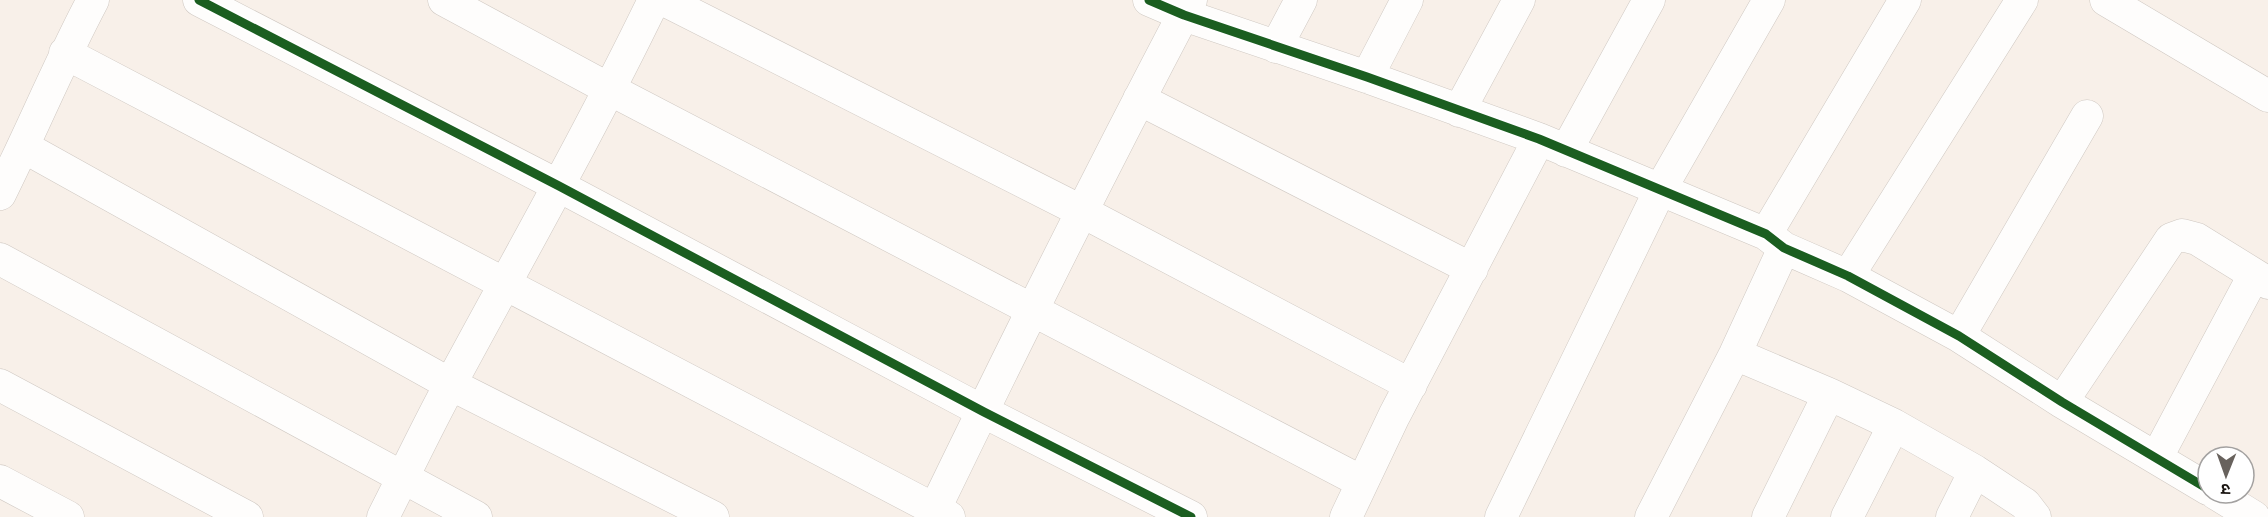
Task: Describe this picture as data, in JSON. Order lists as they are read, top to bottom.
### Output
{
  "north": "bottom"
}
